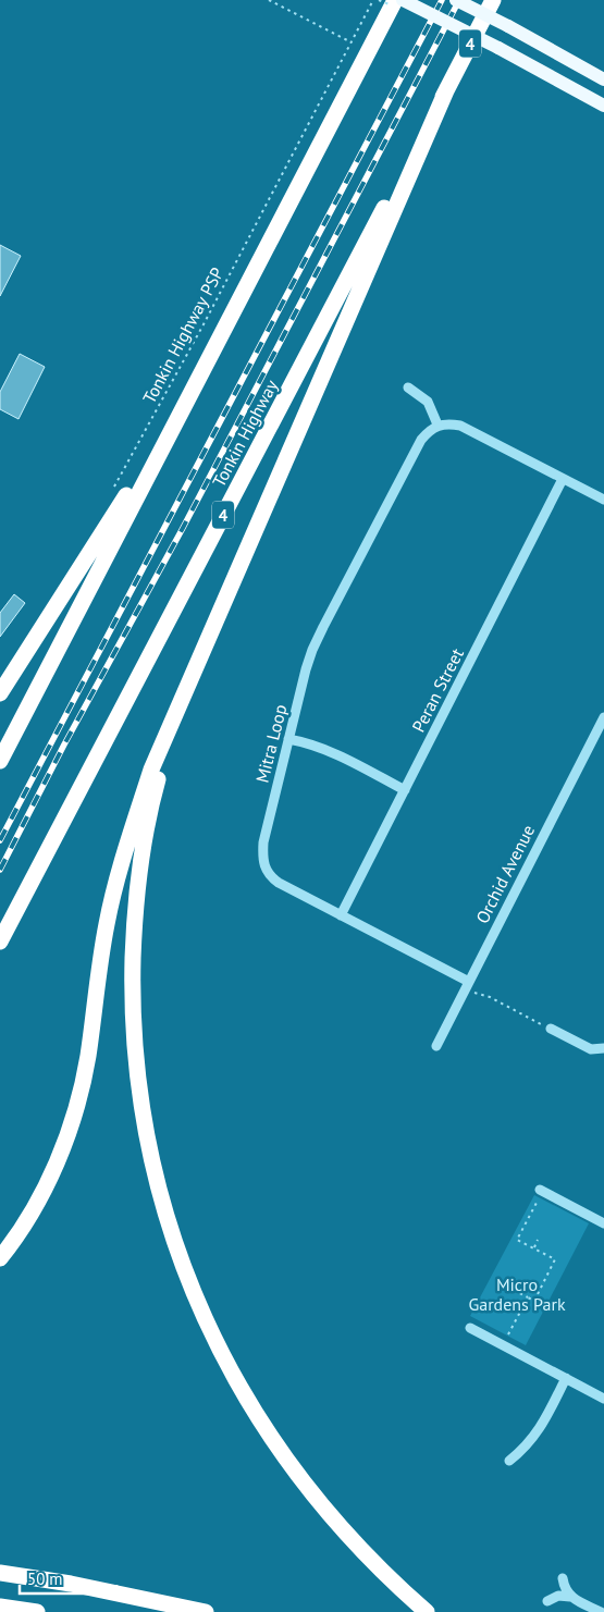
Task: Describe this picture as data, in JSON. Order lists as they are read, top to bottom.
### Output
{
  "streets": {
    "highway": ["4", "Tonkin Highway"],
    "street": ["Peran Street", "Mitra Loop", "Orchid Avenue"],
    "path": ["Tonkin Highway PSP"]
  },
  "crossings": [
    ["Peran Street", "Mitra Loop"],
    ["Mitra Loop", "Orchid Avenue"]
  ],
  "parks": ["Micro Gardens Park"],
  "scale_bar": "50 m"
}
